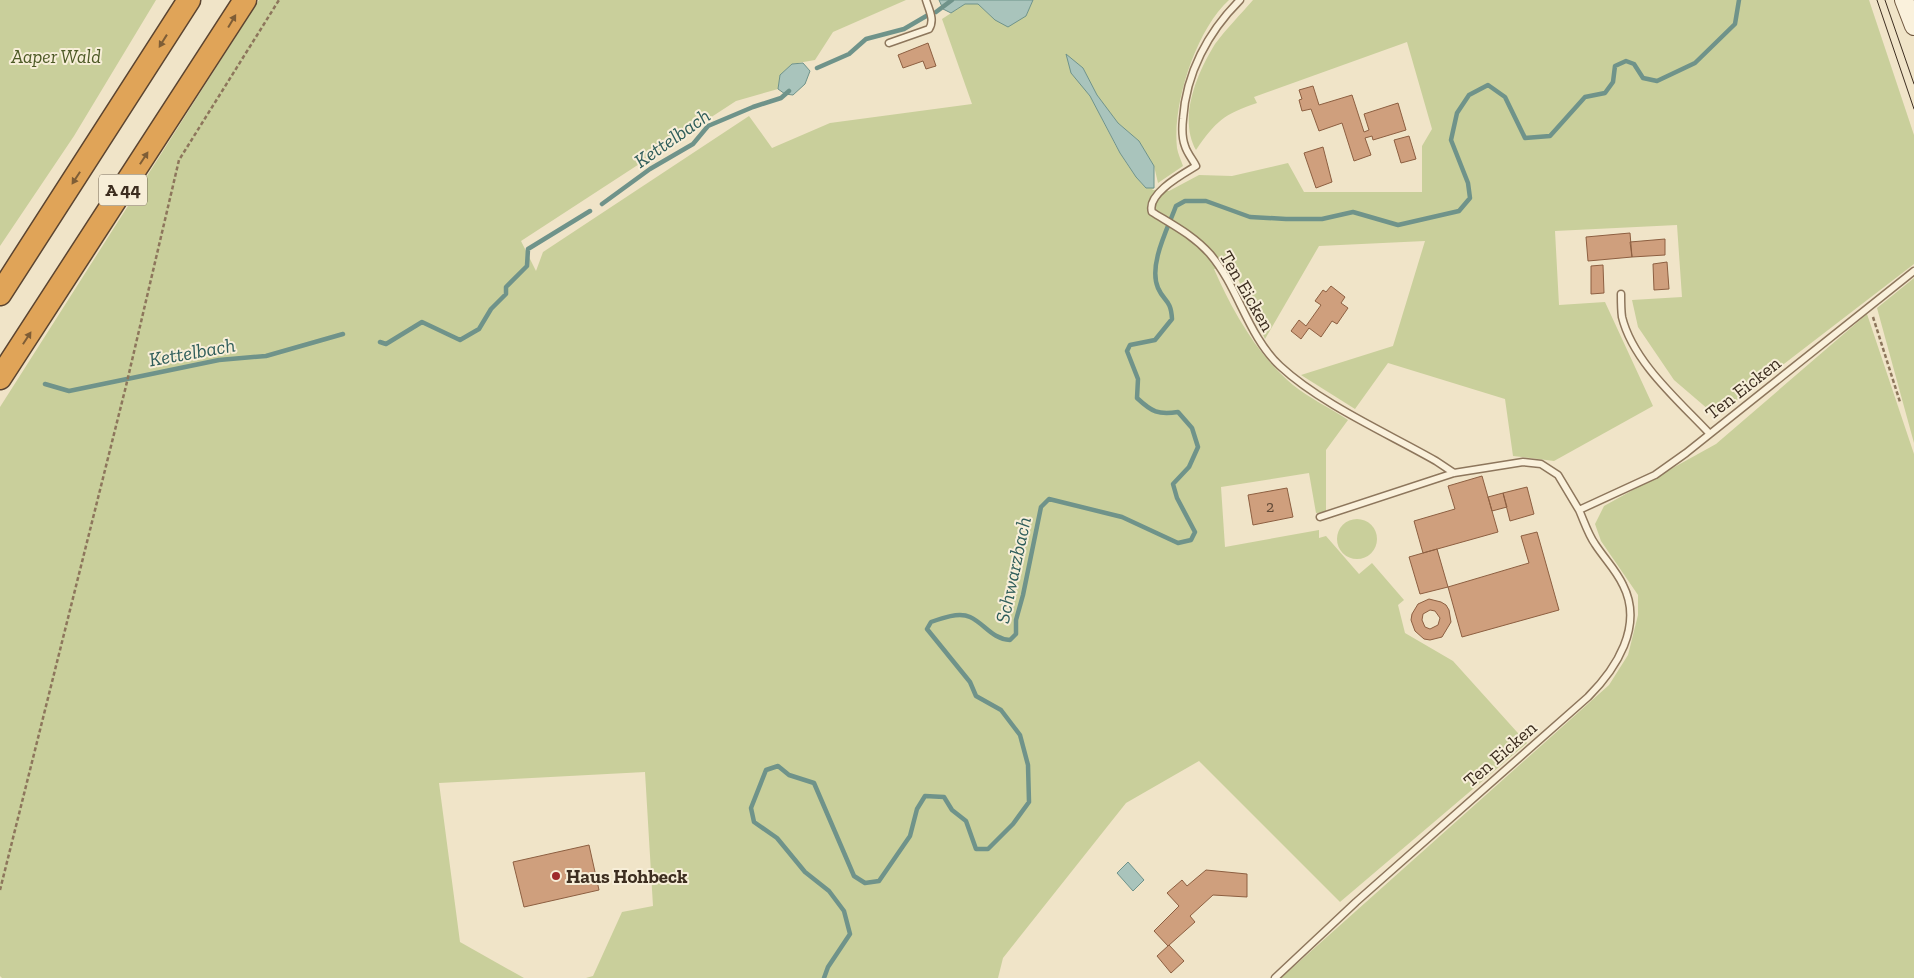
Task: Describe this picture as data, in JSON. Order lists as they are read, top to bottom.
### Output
{
  "streets": {
    "highway": ["A 44"],
    "lane": ["Ten Eicken"]
  },
  "water": ["Kettelbach", "Schwarzbach"],
  "parks": ["Aaper Wald"],
  "places": ["Haus Hohbeck"],
  "house_numbers": ["2"]
}
